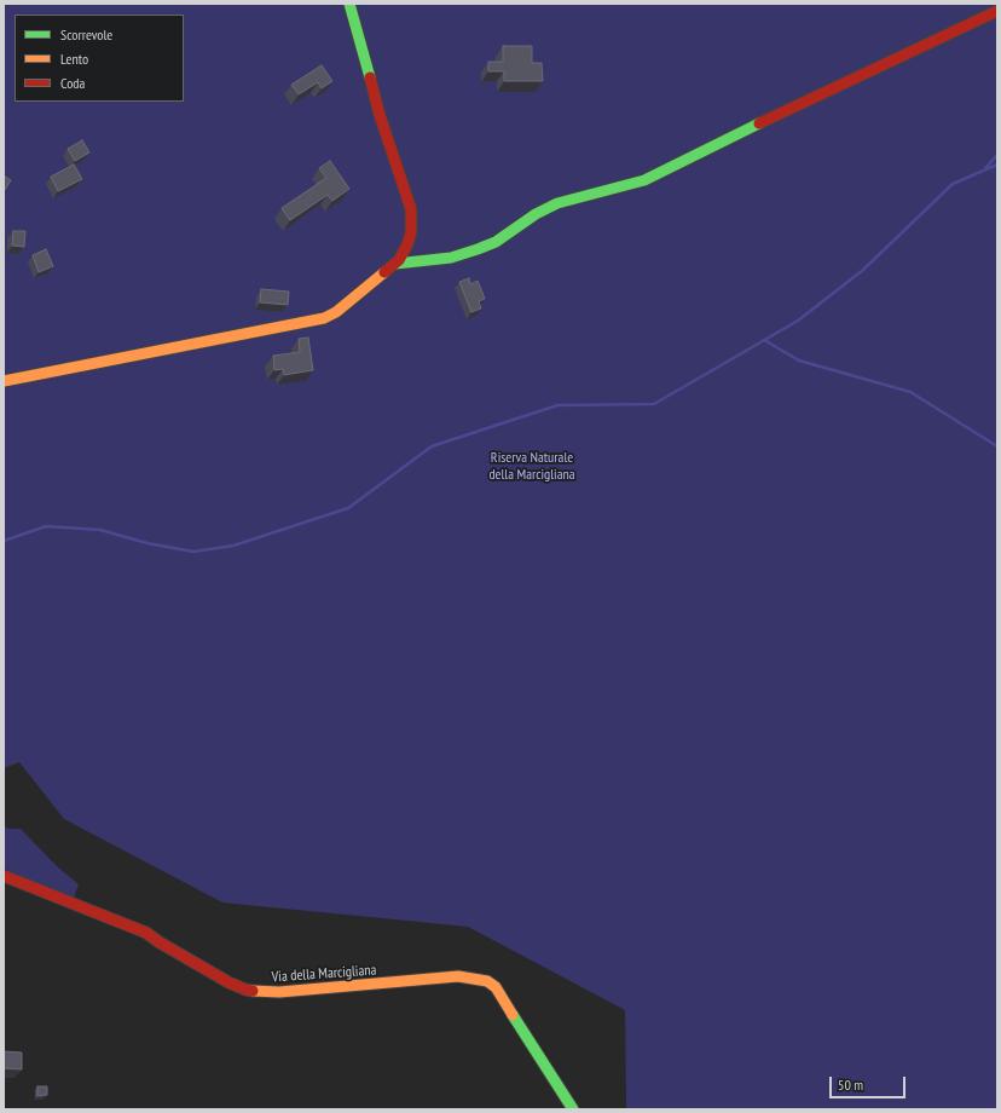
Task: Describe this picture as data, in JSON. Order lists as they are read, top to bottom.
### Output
{
  "streets": {
    "street": ["Via della Marcigliana"]
  },
  "parks": ["Riserva Naturale della Marcigliana"],
  "legend": ["Scorrevole", "Lento", "Coda"],
  "scale_bar": "50 m"
}
